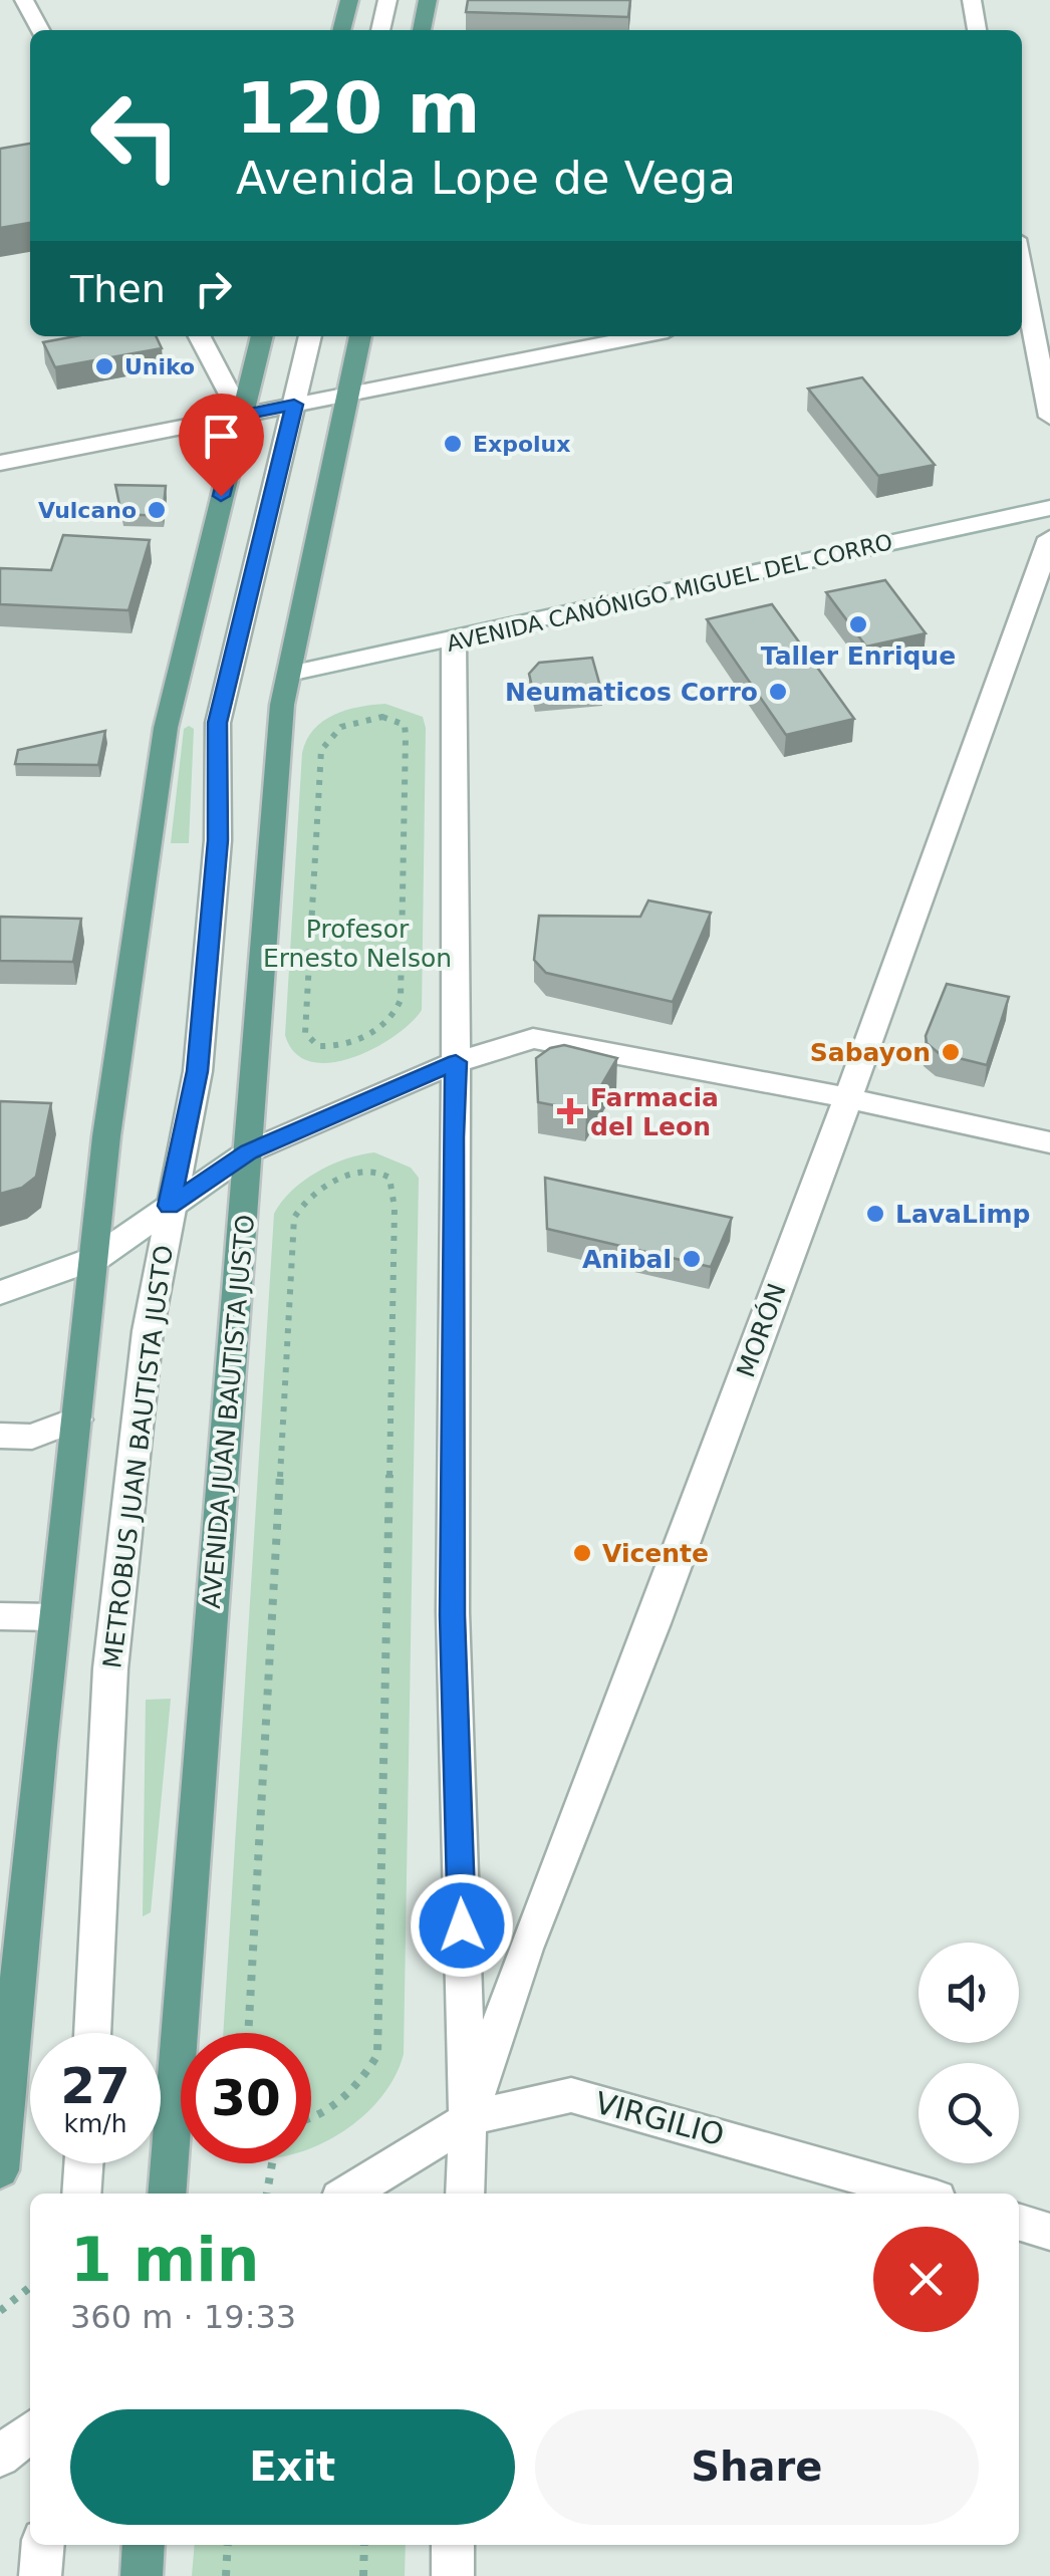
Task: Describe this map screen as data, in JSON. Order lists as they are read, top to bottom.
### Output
{
  "streets": {
    "main road": ["AVENIDA JUAN BAUTISTA JUSTO"],
    "street": [
      "AVENIDA CANÓNIGO MIGUEL DEL CORRO",
      "MORÓN",
      "METROBUS JUAN BAUTISTA JUSTO",
      "VIRGILIO"
    ]
  },
  "crossings": [
    ["AVENIDA CANÓNIGO MIGUEL DEL CORRO", "AVENIDA JUAN BAUTISTA JUSTO"],
    ["MORÓN", "VIRGILIO"]
  ],
  "parks": ["Profesor Ernesto Nelson"],
  "places": {
    "other": [
      "Uniko",
      "Expolux",
      "Vulcano",
      "Taller Enrique",
      "Neumaticos Corro",
      "Sabayon",
      "LavaLimp",
      "Anibal",
      "Vicente"
    ],
    "health": ["Farmacia del Leon"]
  },
  "page": {
    "turn": ["120 m", "Avenida Lope de Vega"],
    "then": "Then",
    "speed": "27 km/h",
    "limit": "30",
    "heading": ["1 min", "360 m · 19:33"],
    "buttons": ["Exit", "Share"]
  }
}
